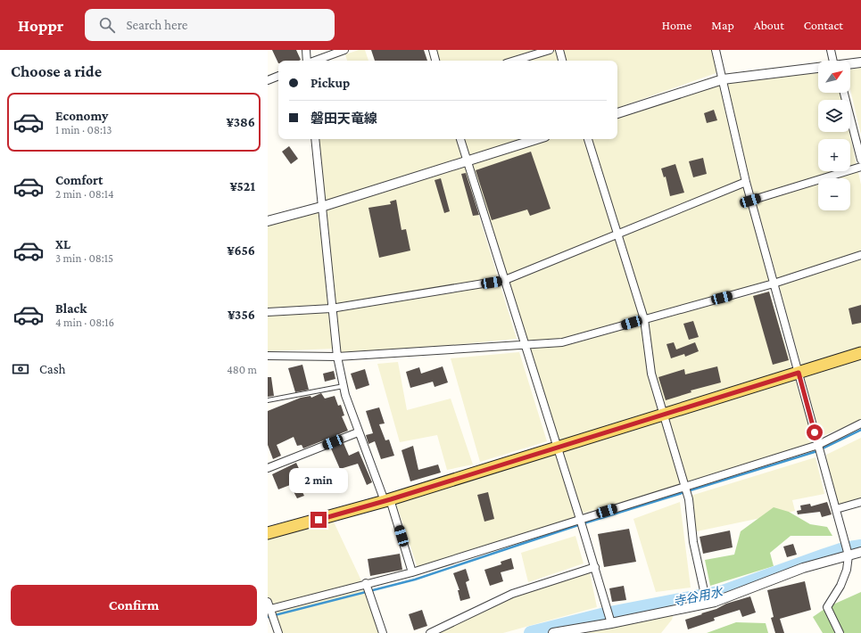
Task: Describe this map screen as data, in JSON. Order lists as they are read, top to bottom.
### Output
{
  "water": ["寺谷用水"],
  "north": "top right",
  "page": {
    "header": "Hoppr",
    "search": "Search here",
    "nav": [
      "Home",
      "Map",
      "About",
      "Contact"
    ],
    "heading": "Choose a ride",
    "map_buttons": ["+", "−"],
    "banner": ["Pickup", "磐田天竜線"],
    "list": [
      {
        "name": "Economy",
        "note": "1 min · 08:13",
        "value": "¥386"
      },
      {
        "name": "Comfort",
        "note": "2 min · 08:14",
        "value": "¥521"
      },
      {
        "name": "XL",
        "note": "3 min · 08:15",
        "value": "¥656"
      },
      {
        "name": "Black",
        "note": "4 min · 08:16",
        "value": "¥356"
      }
    ],
    "pay": ["Cash", "480 m"],
    "bubble": "2 min",
    "buttons": "Confirm"
  }
}
